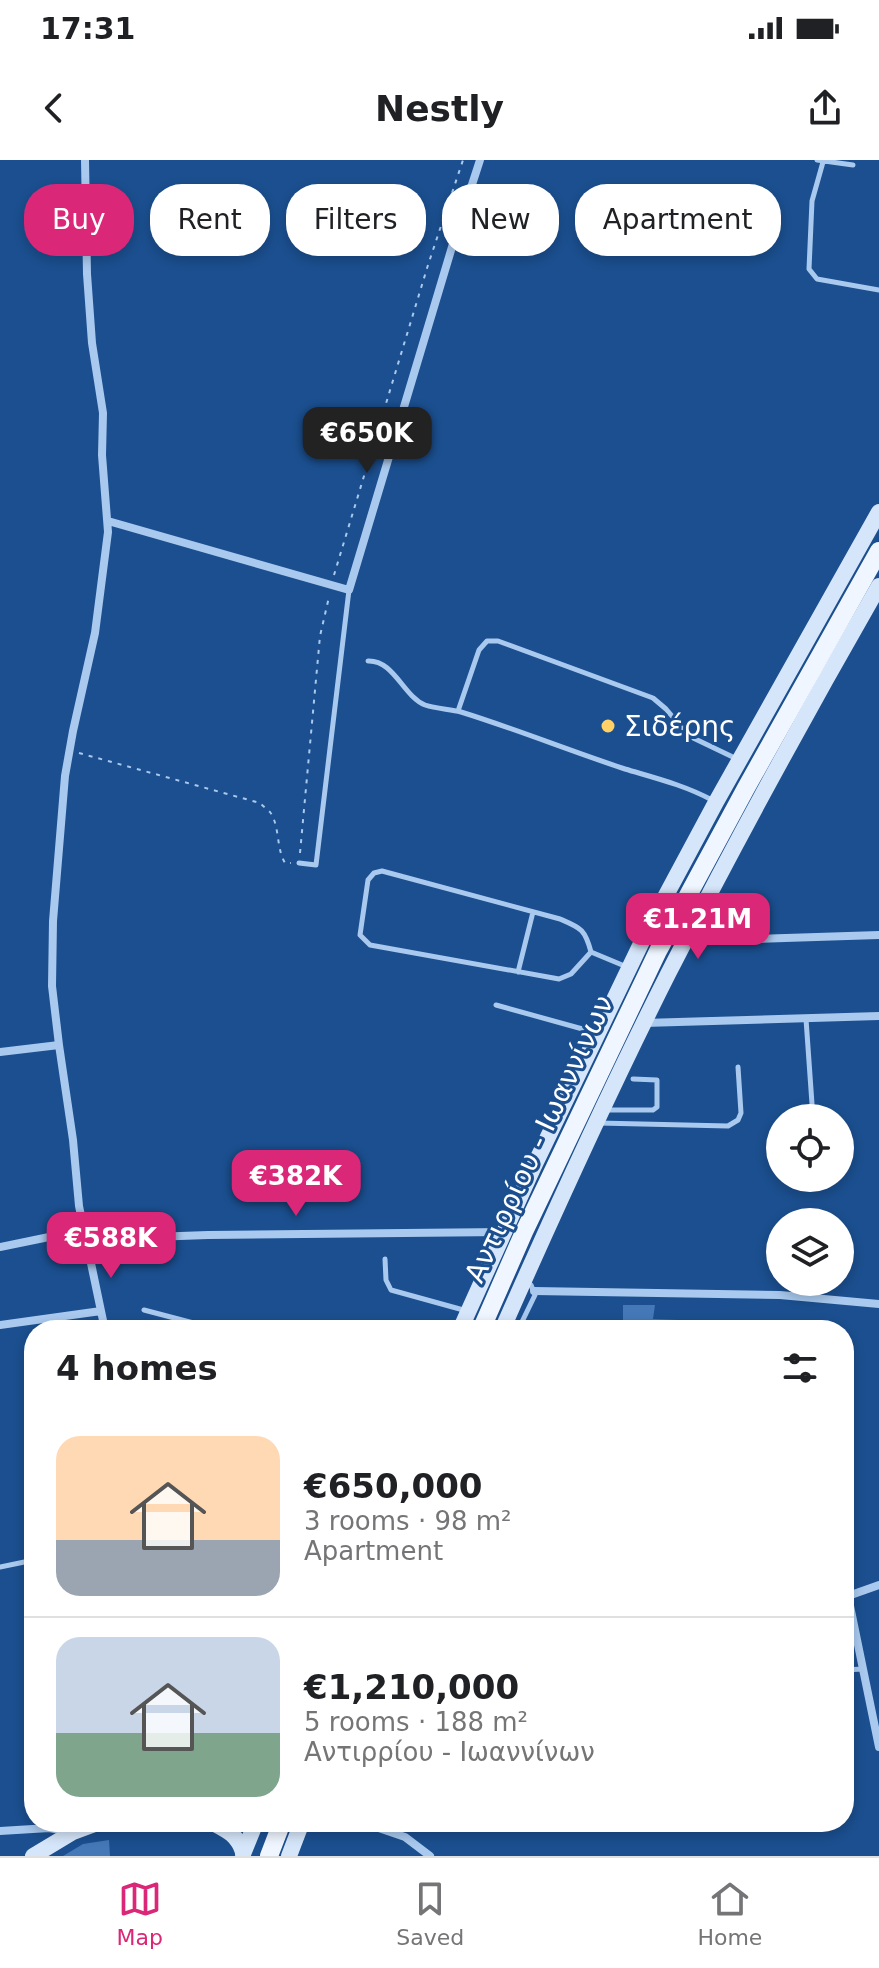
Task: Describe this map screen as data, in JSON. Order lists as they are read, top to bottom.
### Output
{
  "streets": {
    "main road": ["Αντιρρίου - Ιωαννίνων"]
  },
  "places": ["Σιδέρης"],
  "page": {
    "status": "17:31",
    "header": "Nestly",
    "chip": [
      "Buy",
      "Rent",
      "Filters",
      "New",
      "Apartment"
    ],
    "price": [
      "€650K",
      "€1.21M",
      "€382K",
      "€588K"
    ],
    "heading": "4 homes",
    "list": [
      {
        "name": "€650,000",
        "note": "3 rooms · 98 m² · Apartment"
      },
      {
        "name": "€1,210,000",
        "note": "5 rooms · 188 m² · Αντιρρίου - Ιωαννίνων"
      }
    ],
    "tabs": ["Map", "Saved", "Home"]
  }
}
